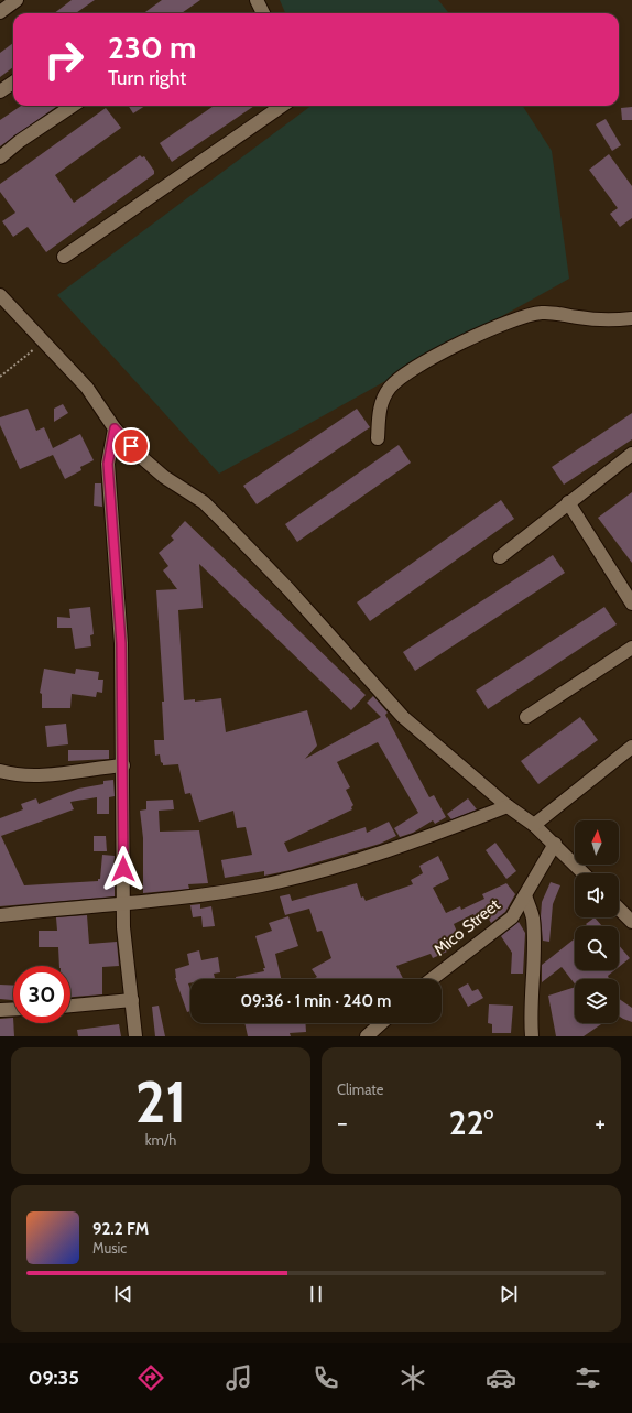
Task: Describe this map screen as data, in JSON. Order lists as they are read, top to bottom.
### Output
{
  "streets": {
    "street": ["Mico Street"]
  },
  "north": "top",
  "page": {
    "turn": ["230 m", "Turn right"],
    "limit": "30",
    "trip": "09:36 · 1 min · 240 m",
    "tile": [
      ["21", "km/h"],
      "Climate"
    ],
    "heat": ["−", "22°", "+"],
    "song": ["92.2 FM", "Music"],
    "tabs": "09:35"
  }
}
